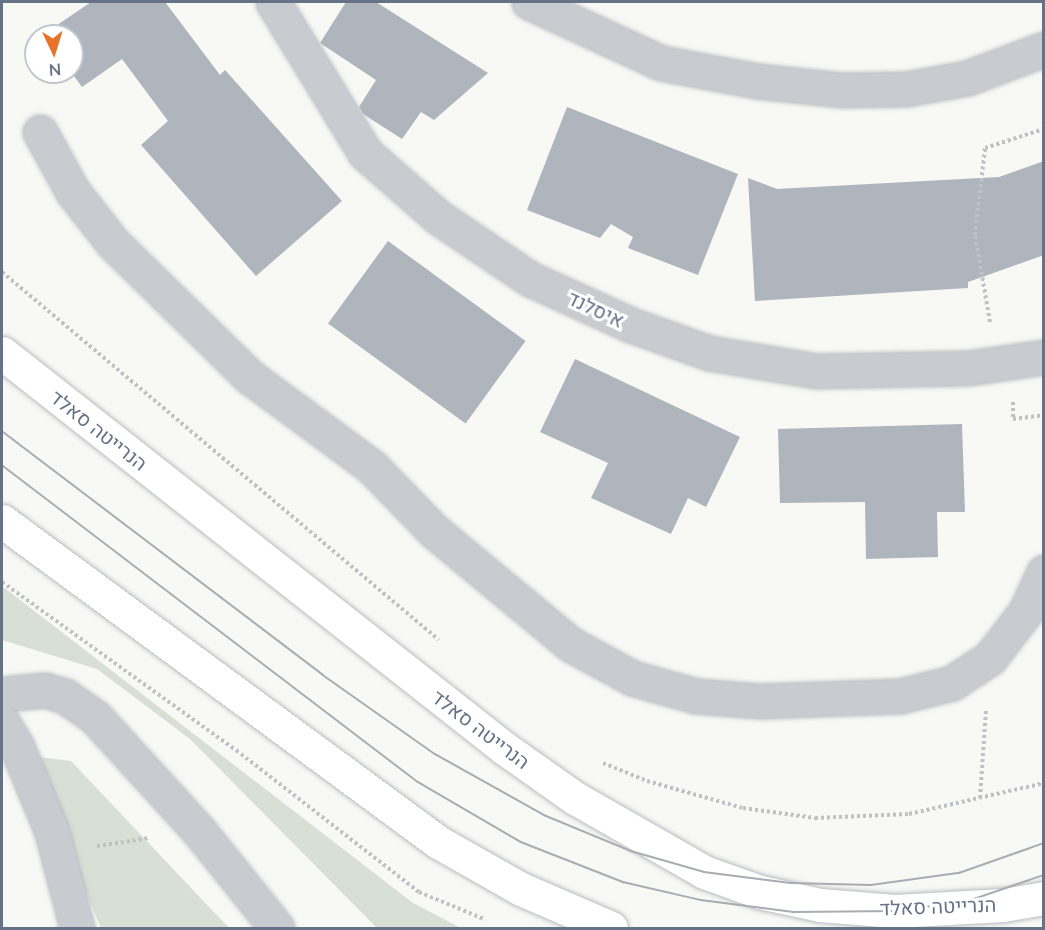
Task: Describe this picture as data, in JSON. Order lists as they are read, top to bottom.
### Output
{
  "streets": {
    "main road": ["הנרייטה סאלד"],
    "street": ["איסלנד"]
  },
  "north": "bottom"
}
